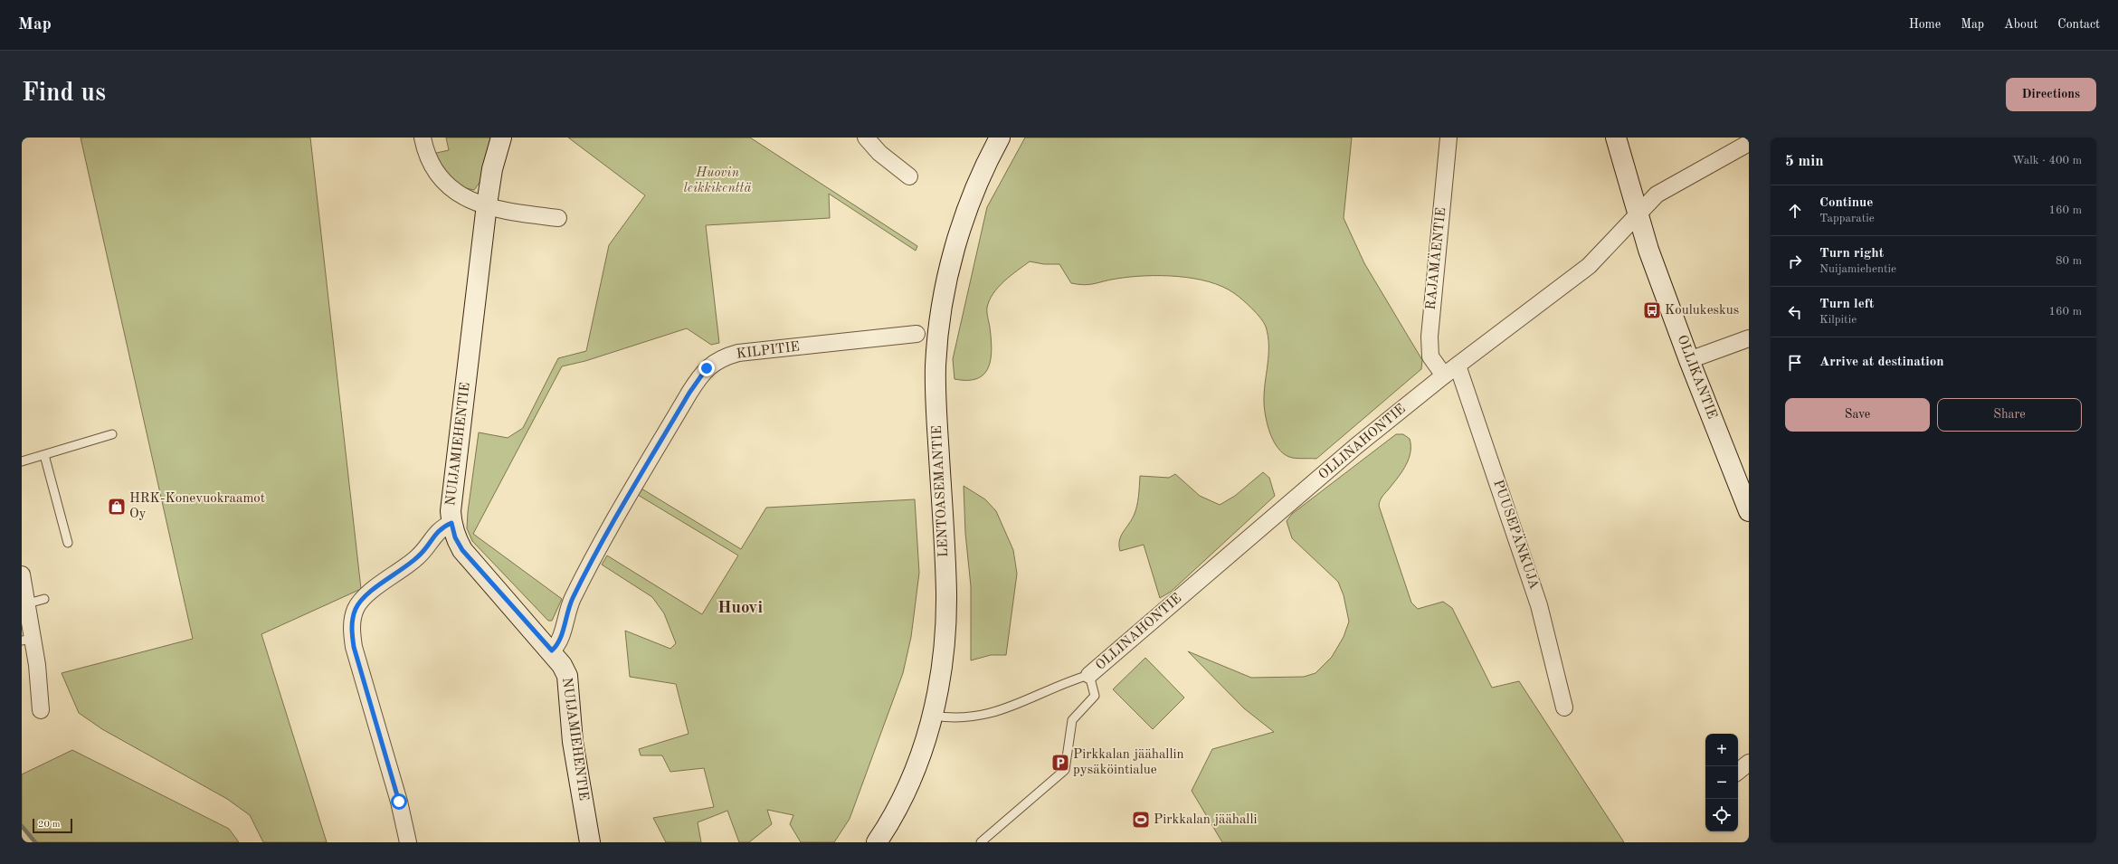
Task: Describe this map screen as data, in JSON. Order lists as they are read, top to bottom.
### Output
{
  "streets": {
    "street": [
      "RAJAMÄENTIE",
      "KILPITIE",
      "OLLIKANTIE",
      "OLLINAHONTIE",
      "NUIJAMIEHENTIE",
      "LENTOASEMANTIE",
      "PUUSEPÄNKUJA"
    ]
  },
  "crossings": [
    ["RAJAMÄENTIE", "OLLINAHONTIE"],
    ["KILPITIE", "NUIJAMIEHENTIE"],
    ["OLLIKANTIE", "OLLINAHONTIE"],
    ["OLLINAHONTIE", "PUUSEPÄNKUJA"]
  ],
  "districts": ["Huovi"],
  "parks": ["Huovin leikkikenttä"],
  "places": {
    "bus stop": ["Koulukeskus"],
    "shop": ["HRK-Konevuokraamot Oy"],
    "parking": ["Pirkkalan jäähallin pysäköintialue"],
    "sports": ["Pirkkalan jäähalli"]
  },
  "scale_bar": "20 m",
  "page": {
    "header": "Map",
    "nav": [
      "Home",
      "Map",
      "About",
      "Contact"
    ],
    "buttons": [
      "Directions",
      ["Save", "Share"]
    ],
    "title": "Find us",
    "heading": ["5 min", "Walk · 400 m"],
    "list": [
      ["Continue", "Tapparatie", "160 m"],
      ["Turn right", "Nuijamiehentie", "80 m"],
      ["Turn left", "Kilpitie", "160 m"],
      "Arrive at destination"
    ],
    "map_buttons": ["+", "−"],
    "scale": "20 m"
  }
}
